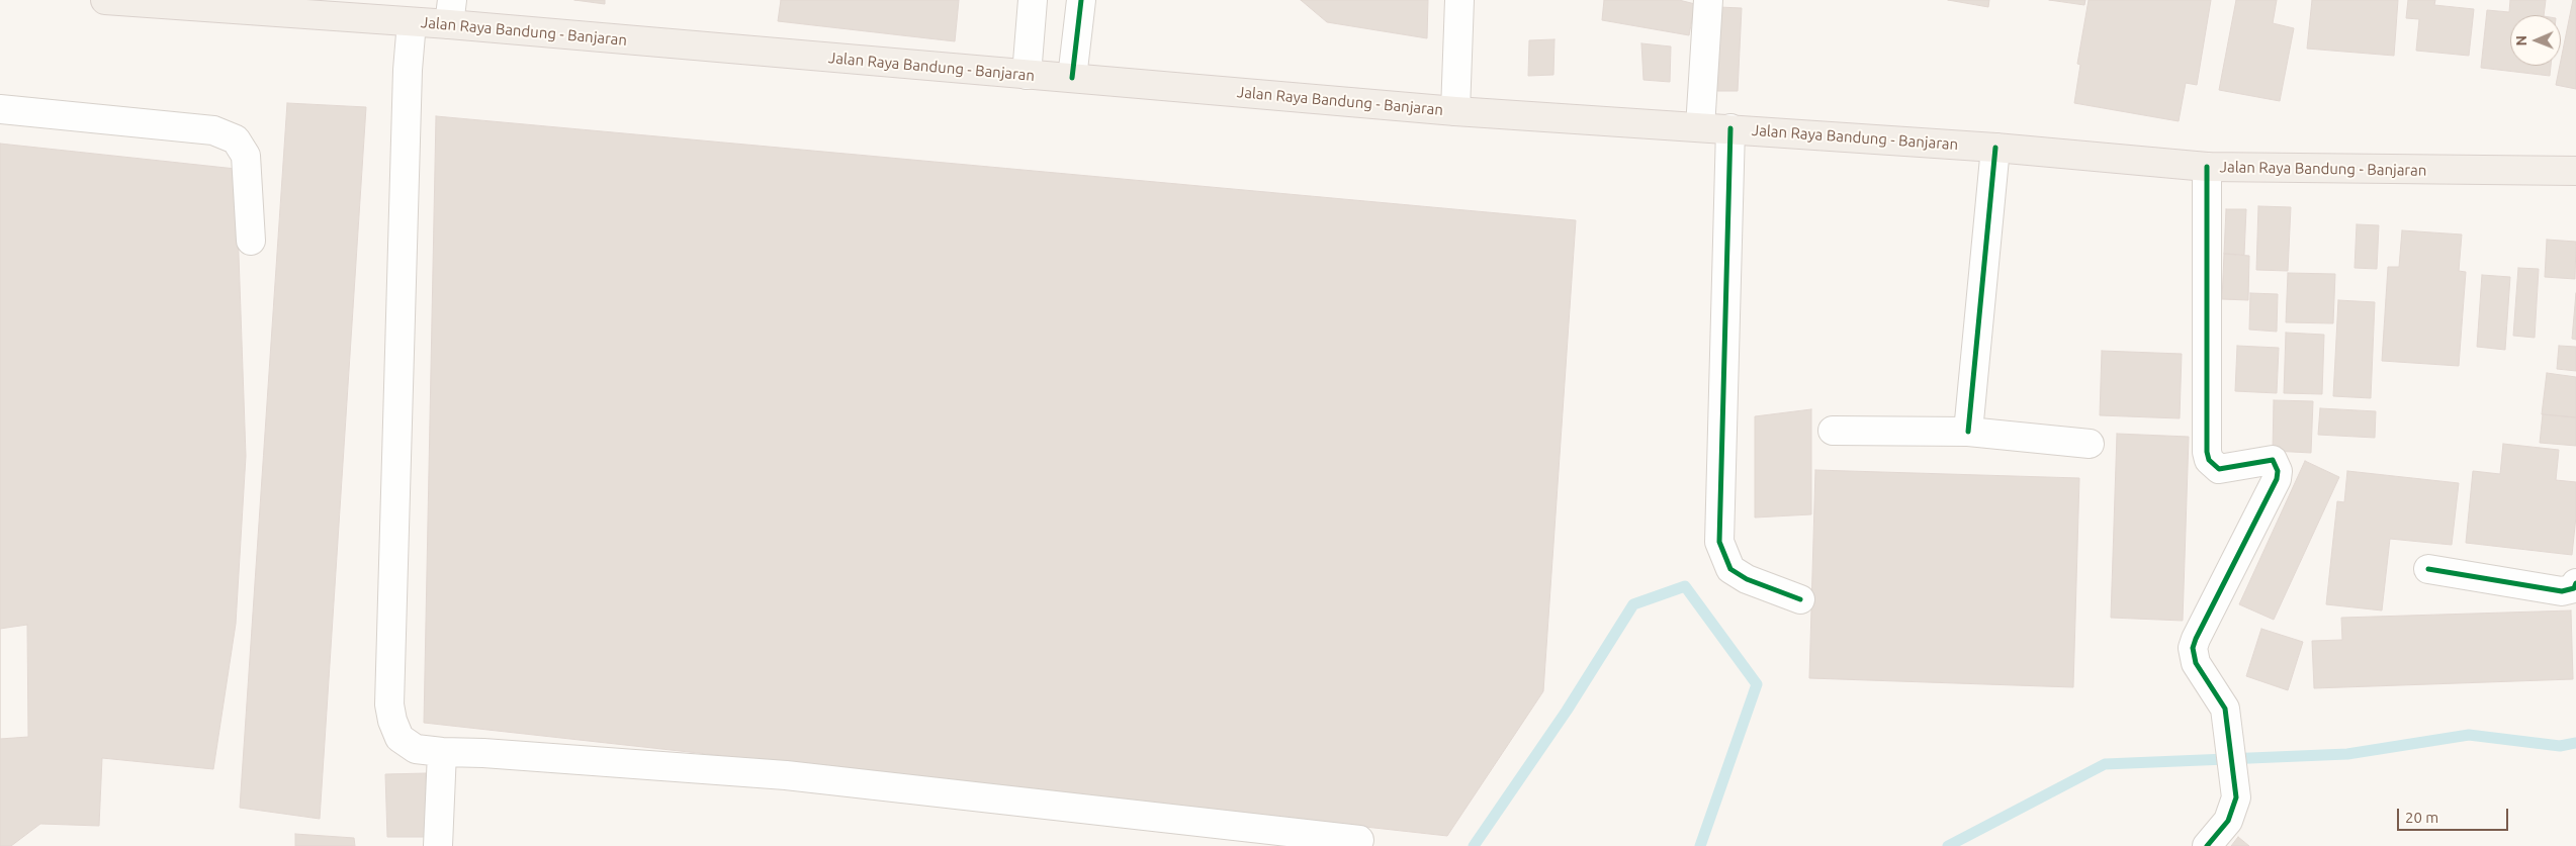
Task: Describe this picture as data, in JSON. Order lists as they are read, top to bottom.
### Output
{
  "streets": {
    "main road": ["Jalan Raya Bandung - Banjaran"]
  },
  "scale_bar": "20 m",
  "north": "left"
}
